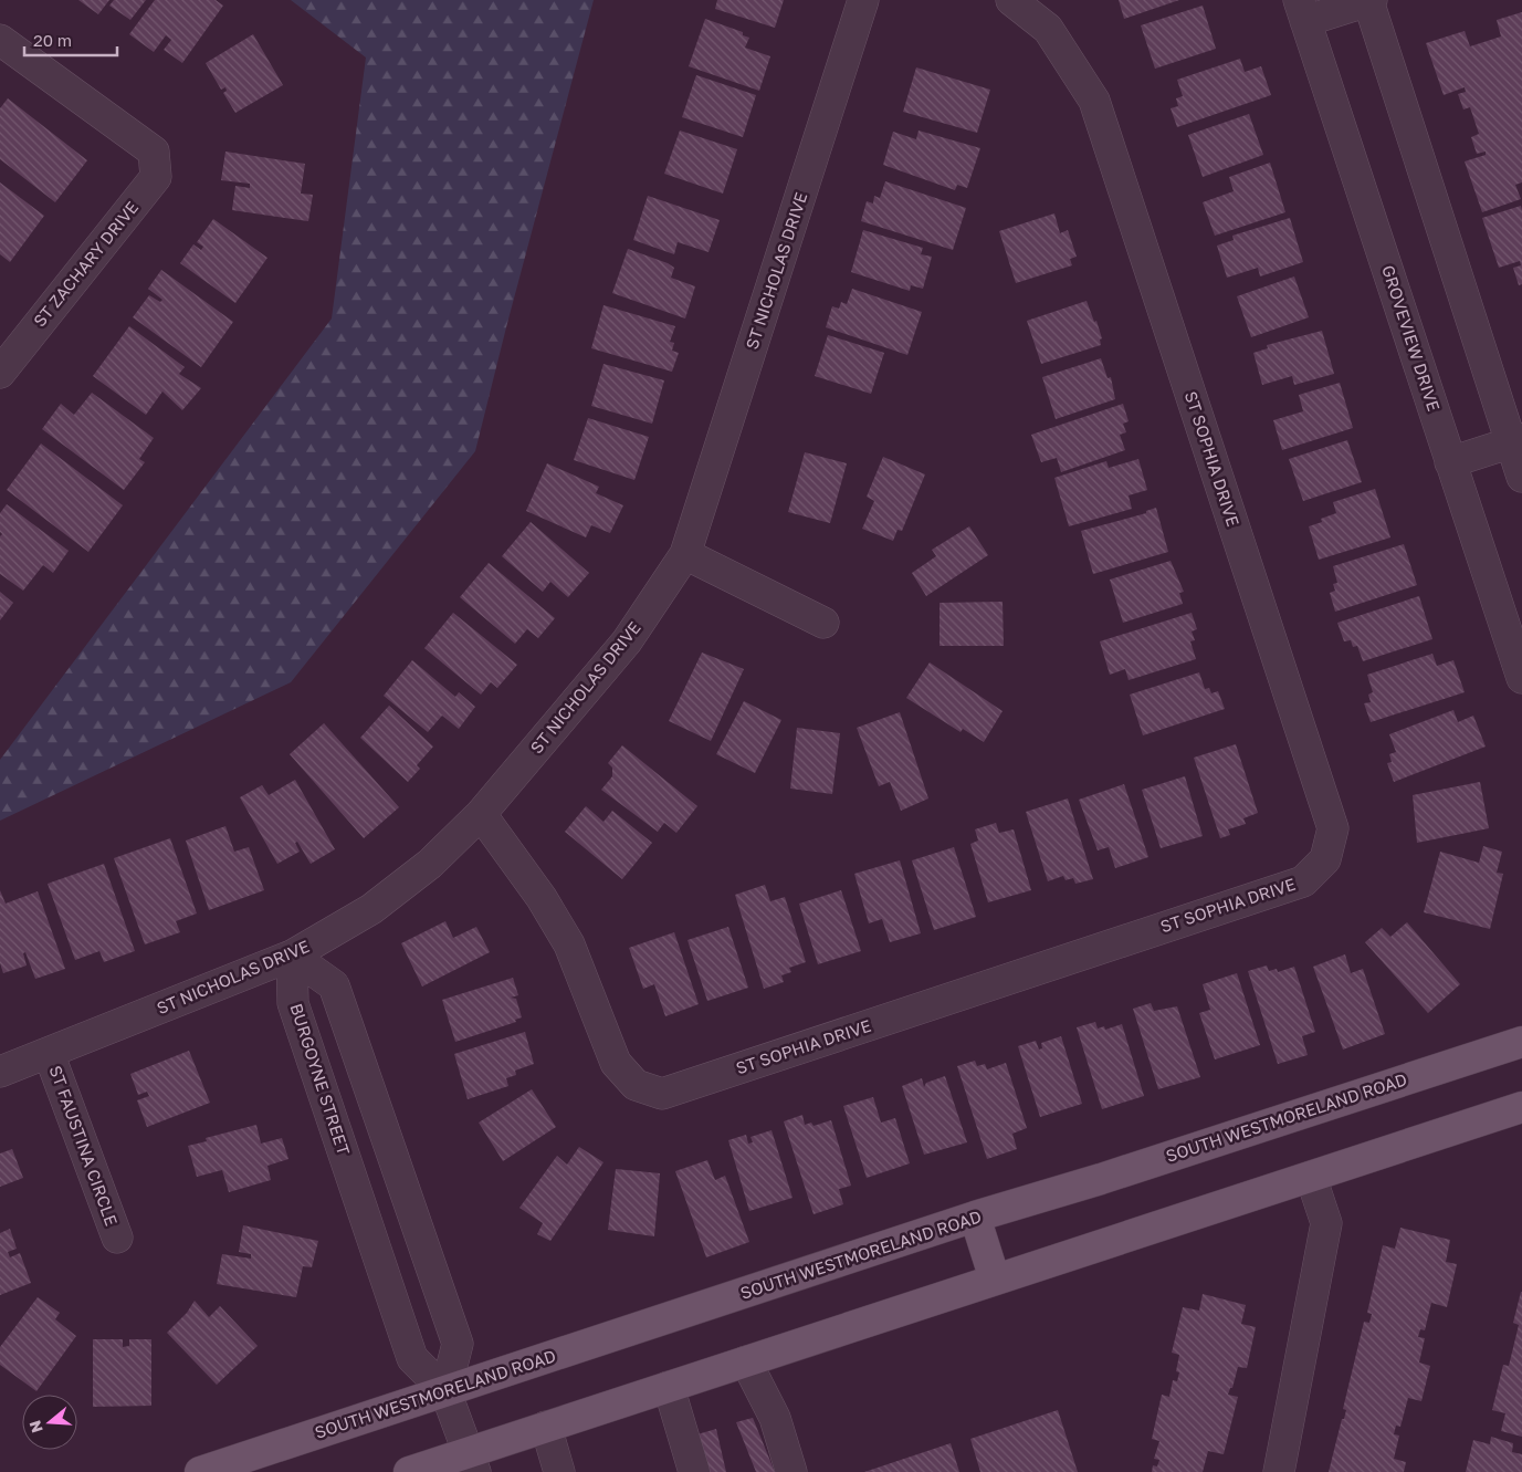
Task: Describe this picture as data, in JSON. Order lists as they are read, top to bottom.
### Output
{
  "streets": {
    "main road": ["SOUTH WESTMORELAND ROAD"],
    "street": [
      "ST ZACHARY DRIVE",
      "ST NICHOLAS DRIVE",
      "GROVEVIEW DRIVE",
      "ST SOPHIA DRIVE",
      "BURGOYNE STREET",
      "ST FAUSTINA CIRCLE"
    ]
  },
  "crossings": [
    ["ST NICHOLAS DRIVE", "ST SOPHIA DRIVE"],
    ["ST NICHOLAS DRIVE", "BURGOYNE STREET"],
    ["ST NICHOLAS DRIVE", "ST FAUSTINA CIRCLE"],
    ["BURGOYNE STREET", "SOUTH WESTMORELAND ROAD"]
  ],
  "scale_bar": "20 m",
  "north": "left"
}
